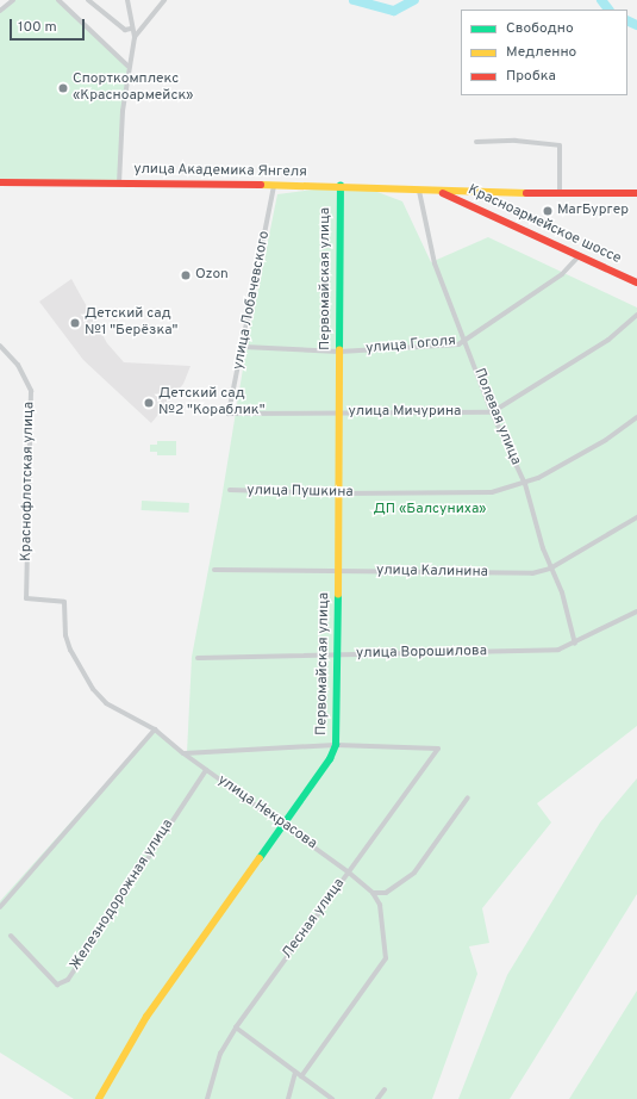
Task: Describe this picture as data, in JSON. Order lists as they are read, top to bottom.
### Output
{
  "streets": {
    "street": [
      "улица Академика Янгеля",
      "Красноармейское шоссе",
      "Первомайская улица",
      "улица Лобачевского",
      "улица Гоголя",
      "улица Мичурина",
      "Полевая улица",
      "Краснофлотская улица",
      "улица Пушкина",
      "улица Калинина",
      "улица Ворошилова",
      "улица Некрасова",
      "Железнодорожная улица",
      "Лесная улица"
    ]
  },
  "crossings": [
    ["улица Академика Янгеля", "Красноармейское шоссе"],
    ["улица Академика Янгеля", "Первомайская улица"],
    ["улица Академика Янгеля", "улица Лобачевского"],
    ["улица Академика Янгеля", "Полевая улица"],
    ["Красноармейское шоссе", "улица Гоголя"],
    ["Первомайская улица", "улица Гоголя"],
    ["Первомайская улица", "улица Мичурина"],
    ["Первомайская улица", "улица Пушкина"],
    ["Первомайская улица", "улица Калинина"],
    ["Первомайская улица", "улица Ворошилова"],
    ["Первомайская улица", "улица Некрасова"],
    ["Первомайская улица", "Лесная улица"],
    ["улица Лобачевского", "улица Гоголя"],
    ["улица Лобачевского", "улица Мичурина"],
    ["улица Гоголя", "Полевая улица"],
    ["улица Мичурина", "Полевая улица"],
    ["Полевая улица", "улица Пушкина"],
    ["Полевая улица", "улица Калинина"],
    ["Полевая улица", "улица Ворошилова"],
    ["Краснофлотская улица", "улица Некрасова"],
    ["улица Некрасова", "Железнодорожная улица"],
    ["улица Некрасова", "Лесная улица"]
  ],
  "parks": ["ДП «Балсуниха»"],
  "places": [
    "Спорткомплекс «Красноармейск»",
    "МагБургер",
    "Ozon",
    "Детский сад №1 \"Берёзка\"",
    "Детский сад №2 \"Кораблик\""
  ],
  "legend": ["Свободно", "Медленно", "Пробка"],
  "scale_bar": "100 m"
}
